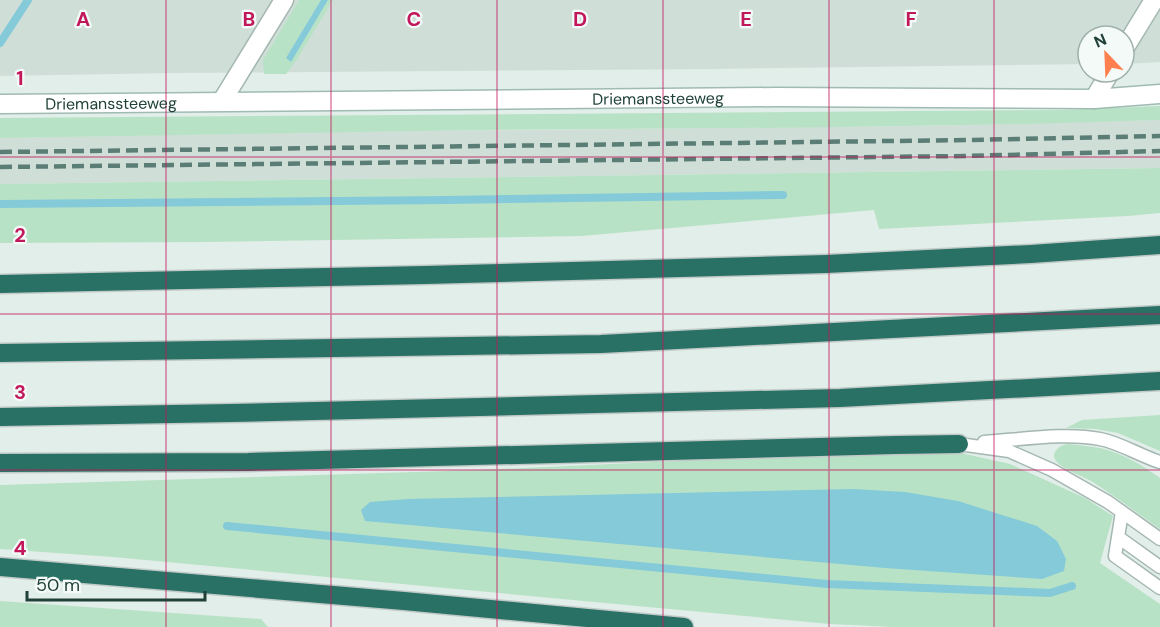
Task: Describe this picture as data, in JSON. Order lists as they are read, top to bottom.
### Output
{
  "streets": {
    "main road": ["Driemanssteeweg"]
  },
  "scale_bar": "50 m",
  "north": "top left",
  "grid": {
    "columns": [
      "A",
      "B",
      "C",
      "D",
      "E",
      "F"
    ],
    "rows": [
      "1",
      "2",
      "3",
      "4"
    ]
  }
}
